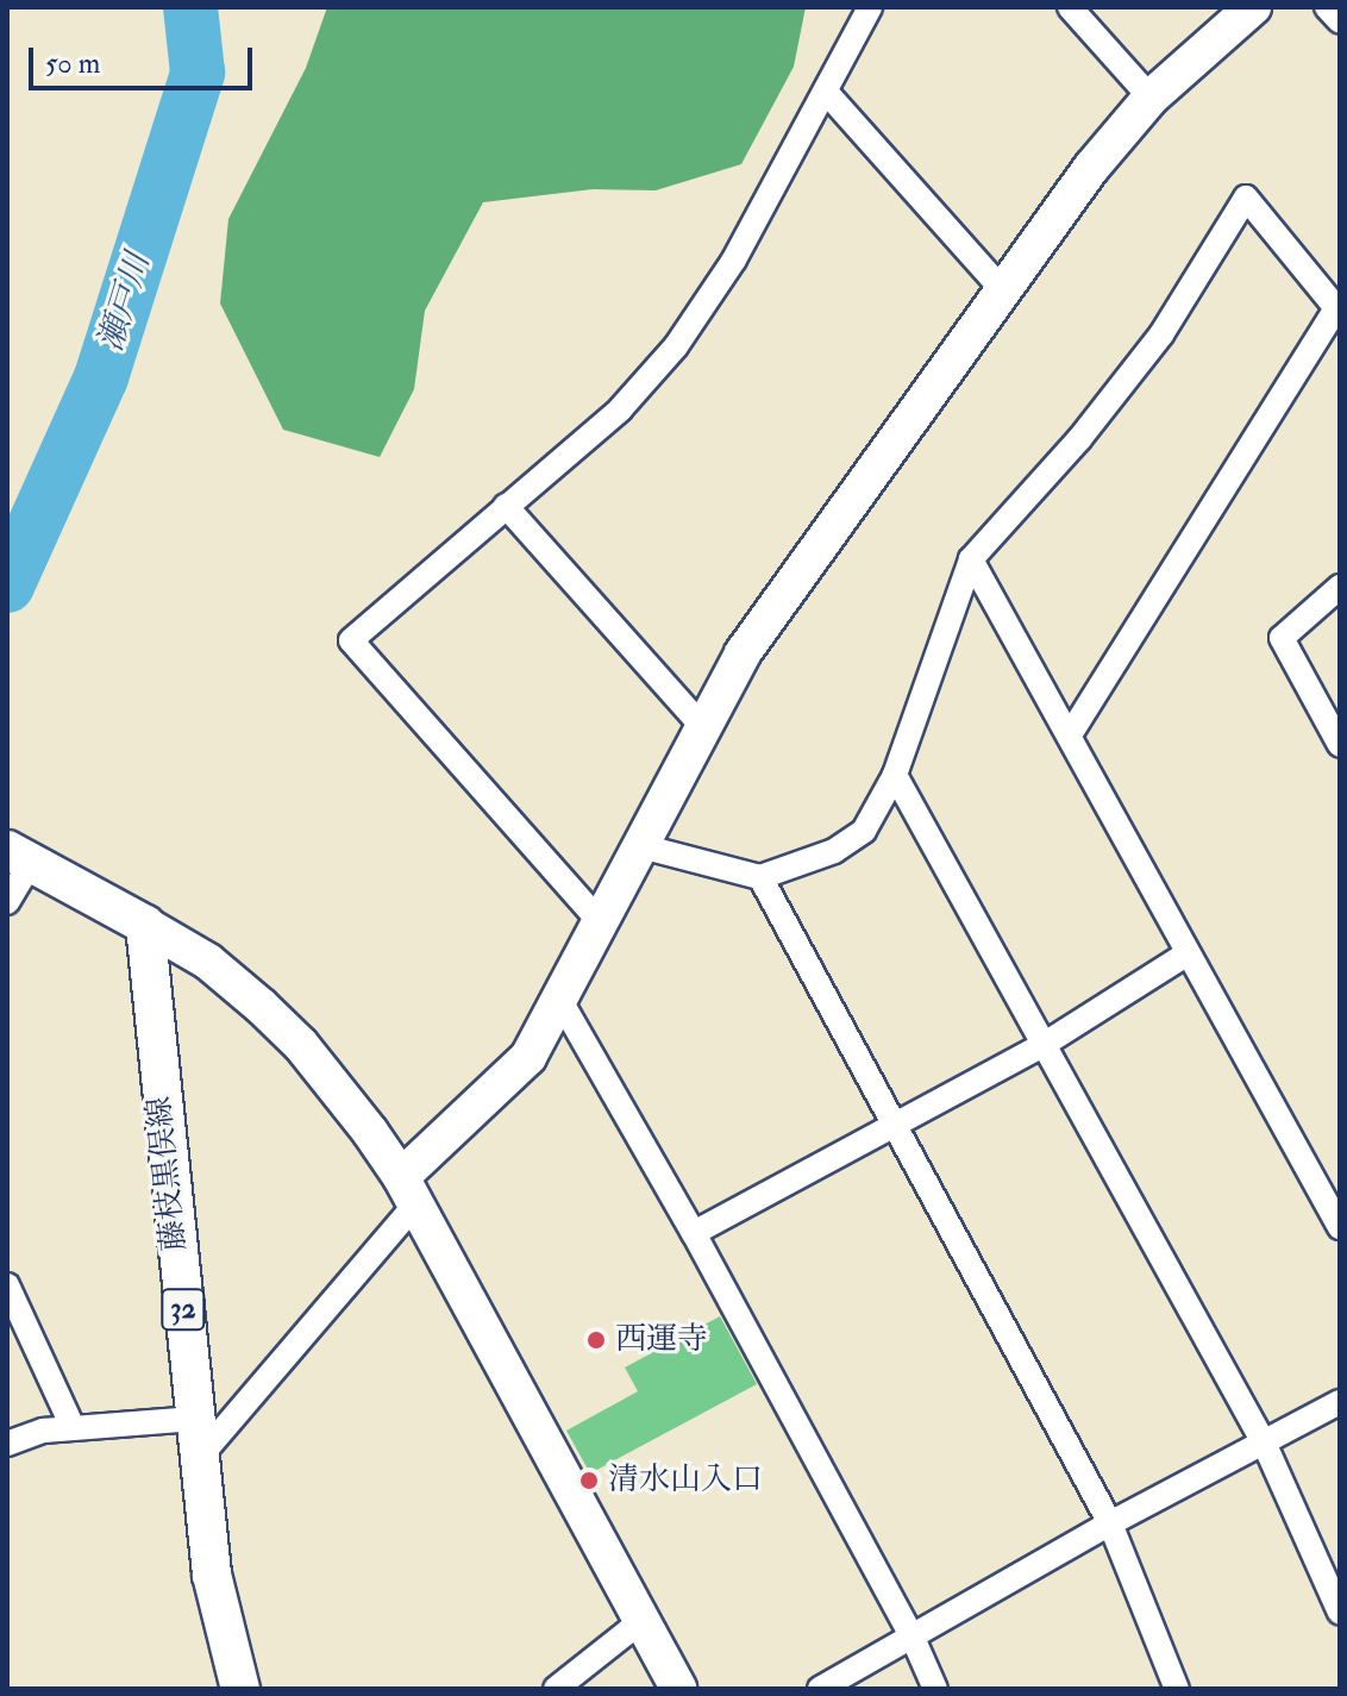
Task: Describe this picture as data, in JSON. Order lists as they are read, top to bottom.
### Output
{
  "streets": {
    "main road": ["藤枝黒俣線", "32"]
  },
  "water": ["瀬戸川"],
  "places": ["西運寺", "清水山入口"],
  "scale_bar": "50 m"
}
